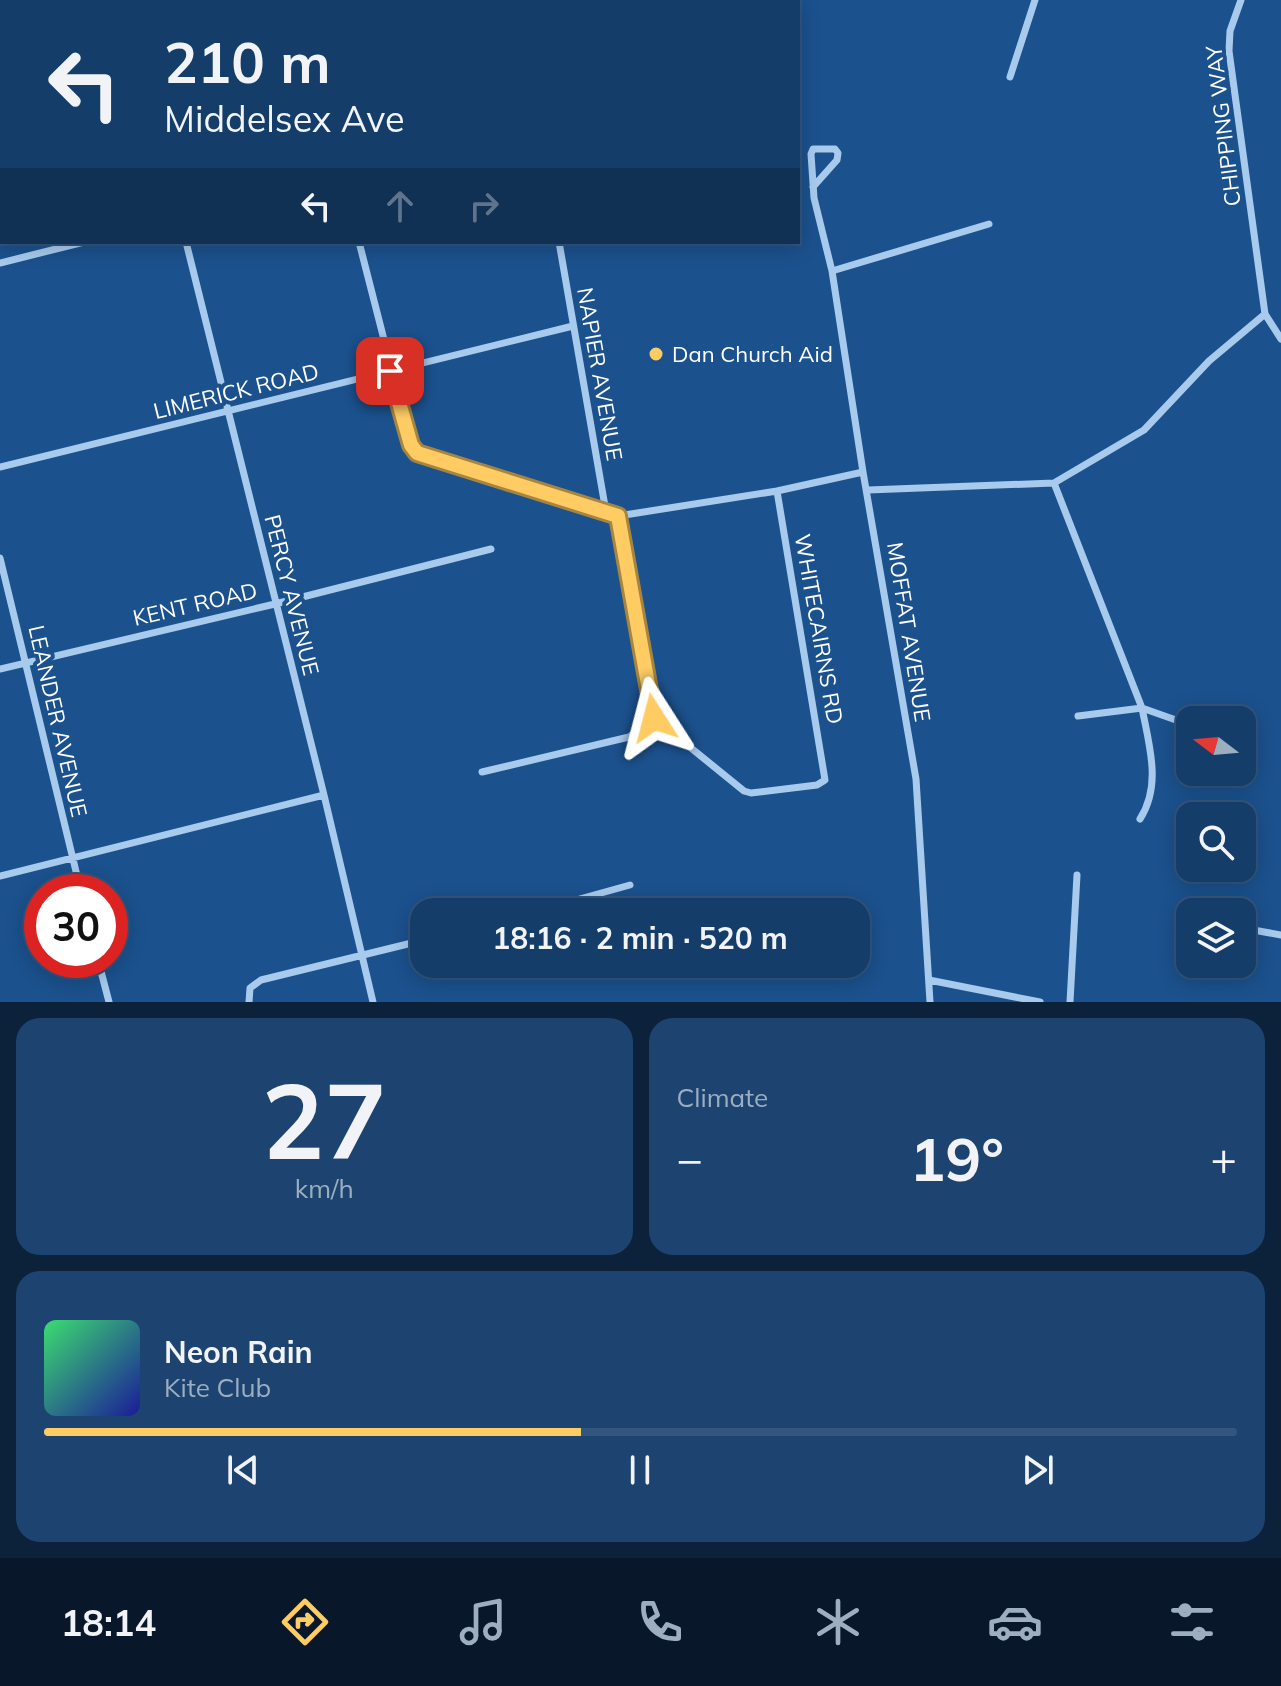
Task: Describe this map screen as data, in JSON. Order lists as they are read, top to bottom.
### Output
{
  "streets": {
    "street": [
      "CHIPPING WAY",
      "NAPIER AVENUE",
      "LIMERICK ROAD",
      "PERCY AVENUE",
      "KENT ROAD",
      "WHITECAIRNS RD",
      "MOFFAT AVENUE",
      "LEANDER AVENUE"
    ]
  },
  "crossings": [
    ["NAPIER AVENUE", "LIMERICK ROAD"],
    ["LIMERICK ROAD", "PERCY AVENUE"],
    ["PERCY AVENUE", "KENT ROAD"],
    ["KENT ROAD", "LEANDER AVENUE"]
  ],
  "places": ["Dan Church Aid"],
  "north": "left",
  "page": {
    "turn": ["210 m", "Middelsex Ave"],
    "limit": "30",
    "trip": "18:16 · 2 min · 520 m",
    "tile": [
      ["27", "km/h"],
      "Climate"
    ],
    "heat": ["−", "19°", "+"],
    "song": ["Neon Rain", "Kite Club"],
    "tabs": "18:14"
  }
}
